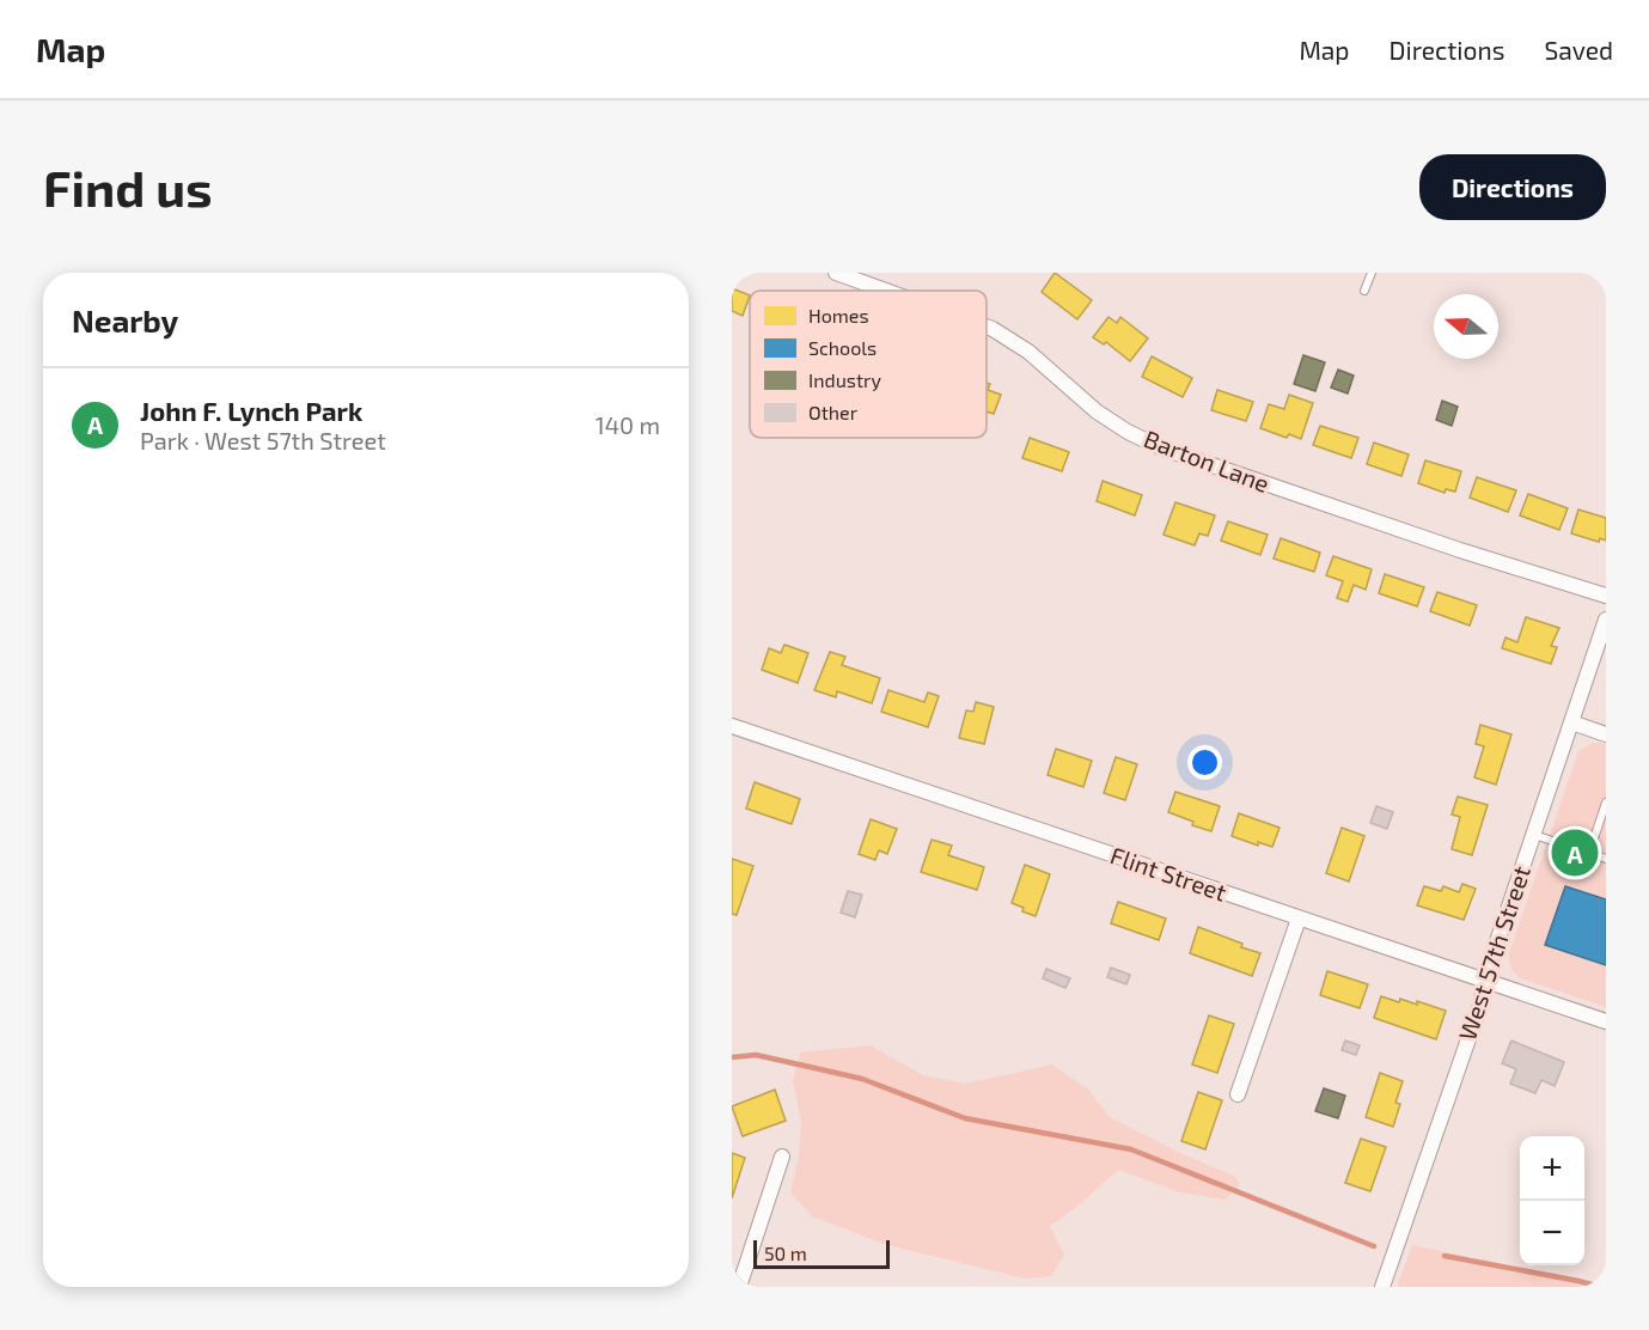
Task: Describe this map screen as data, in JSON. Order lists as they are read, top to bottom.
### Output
{
  "streets": {
    "street": ["Barton Lane", "Flint Street", "West 57th Street"]
  },
  "crossings": [
    ["Flint Street", "West 57th Street"]
  ],
  "legend": [
    "Homes",
    "Schools",
    "Industry",
    "Other"
  ],
  "scale_bar": "50 m",
  "north": "left",
  "page": {
    "header": "Map",
    "nav": ["Map", "Directions", "Saved"],
    "buttons": "Directions",
    "title": "Find us",
    "heading": "Nearby",
    "list": [
      {
        "mark": "A",
        "name": "John F. Lynch Park",
        "note": "Park · West 57th Street",
        "value": "140 m"
      }
    ],
    "pins": "A",
    "map_buttons": ["+", "−"],
    "scale": "50 m"
  }
}
